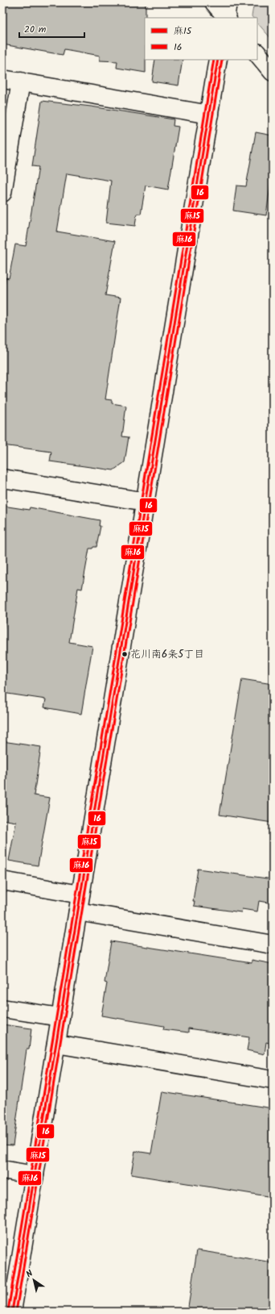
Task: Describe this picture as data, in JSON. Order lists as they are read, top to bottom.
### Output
{
  "places": ["花川南6条5丁目"],
  "lines": ["transit line 麻15", "transit line 16", "transit line 麻16"],
  "legend": ["麻15", "16"],
  "scale_bar": "20 m",
  "north": "top left"
}
